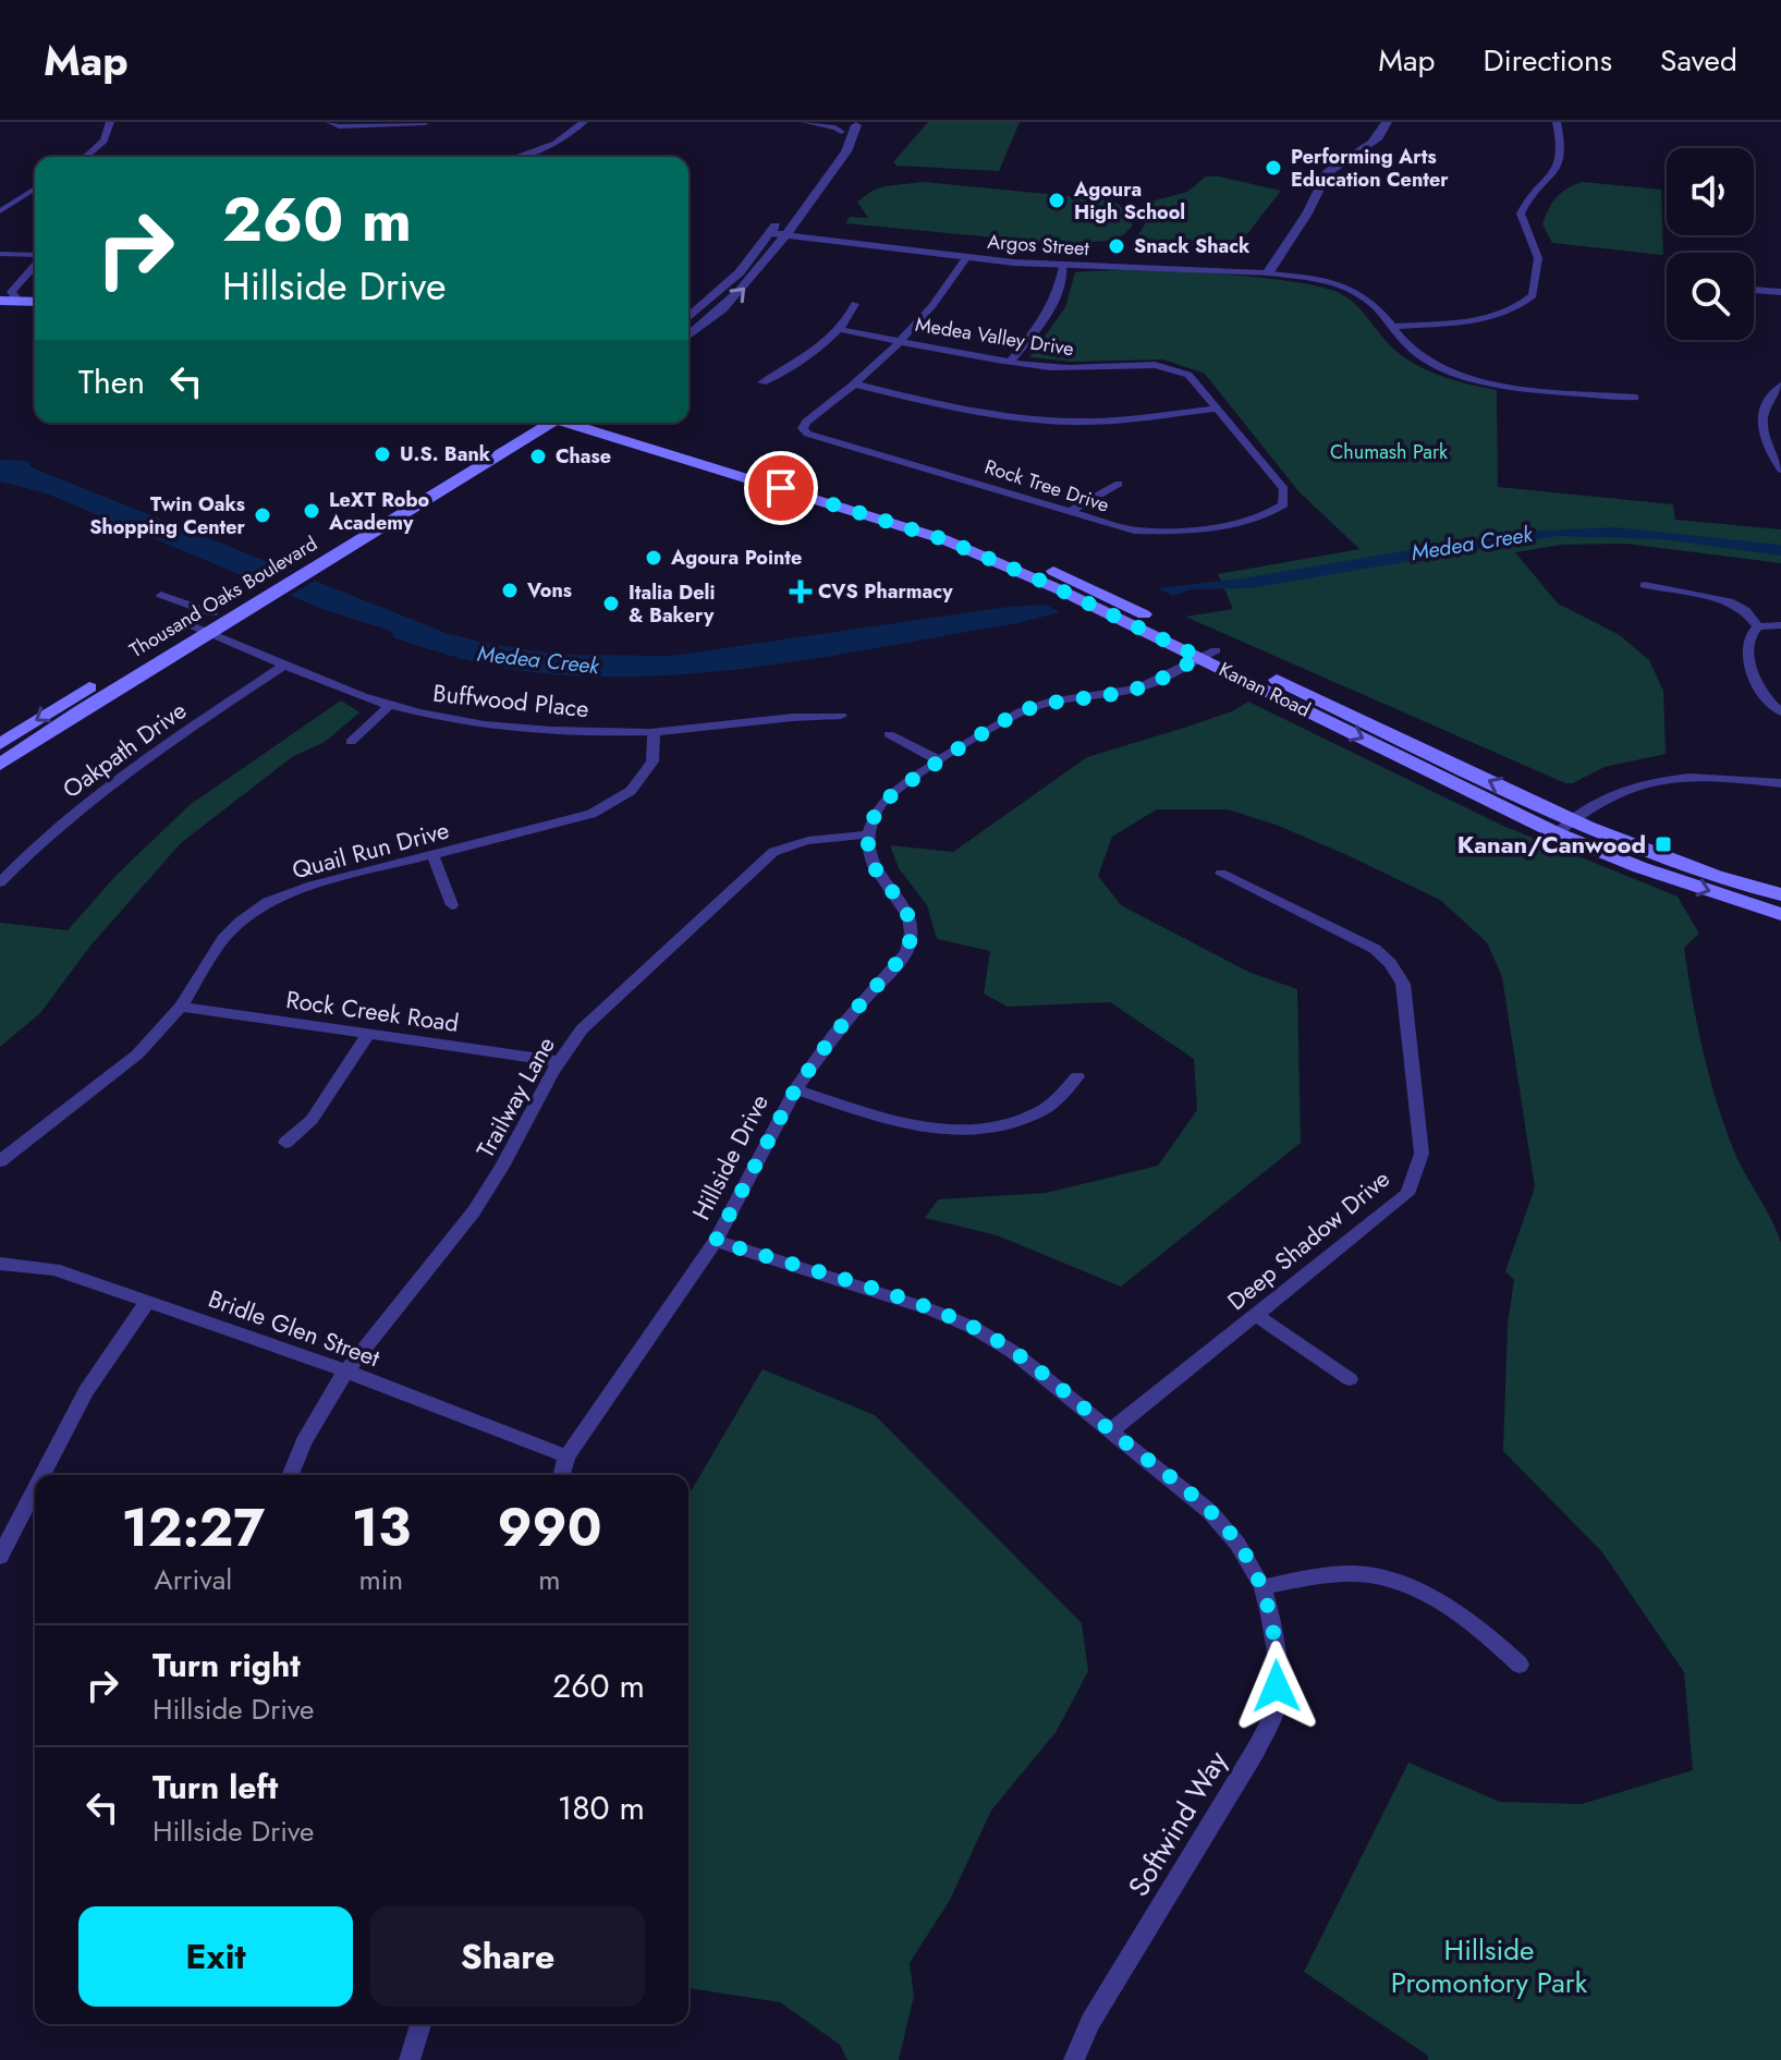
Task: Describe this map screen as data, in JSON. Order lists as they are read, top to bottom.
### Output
{
  "streets": {
    "main road": ["Thousand Oaks Boulevard", "Kanan Road"],
    "street": [
      "Argos Street",
      "Medea Valley Drive",
      "Rock Tree Drive",
      "Buffwood Place",
      "Oakpath Drive",
      "Quail Run Drive",
      "Rock Creek Road",
      "Trailway Lane",
      "Hillside Drive",
      "Deep Shadow Drive",
      "Bridle Glen Street",
      "Softwind Way"
    ]
  },
  "crossings": [
    ["Medea Valley Drive", "Rock Tree Drive"],
    ["Thousand Oaks Boulevard", "Buffwood Place"],
    ["Buffwood Place", "Oakpath Drive"],
    ["Buffwood Place", "Quail Run Drive"],
    ["Quail Run Drive", "Rock Creek Road"],
    ["Rock Creek Road", "Trailway Lane"],
    ["Trailway Lane", "Hillside Drive"],
    ["Trailway Lane", "Bridle Glen Street"],
    ["Hillside Drive", "Bridle Glen Street"],
    ["Hillside Drive", "Softwind Way"],
    ["Deep Shadow Drive", "Softwind Way"]
  ],
  "water": ["Medea Creek"],
  "parks": ["Chumash Park", "Hillside Promontory Park"],
  "places": {
    "other": [
      "Performing Arts Education Center",
      "Agoura High School",
      "Snack Shack",
      "U.S. Bank",
      "Chase",
      "LeXT Robo Academy",
      "Twin Oaks Shopping Center",
      "Agoura Pointe",
      "Vons",
      "Italia Deli & Bakery"
    ],
    "health": ["CVS Pharmacy"],
    "transit": ["Kanan/Canwood"]
  },
  "page": {
    "header": "Map",
    "nav": ["Map", "Directions", "Saved"],
    "turn": ["260 m", "Hillside Drive"],
    "then": "Then",
    "eta": [
      "12:27",
      "Arrival",
      "13",
      "min",
      "990",
      "m"
    ],
    "list": [
      {
        "name": "Turn right",
        "note": "Hillside Drive",
        "value": "260 m"
      },
      {
        "name": "Turn left",
        "note": "Hillside Drive",
        "value": "180 m"
      }
    ],
    "buttons": ["Exit", "Share"]
  }
}
